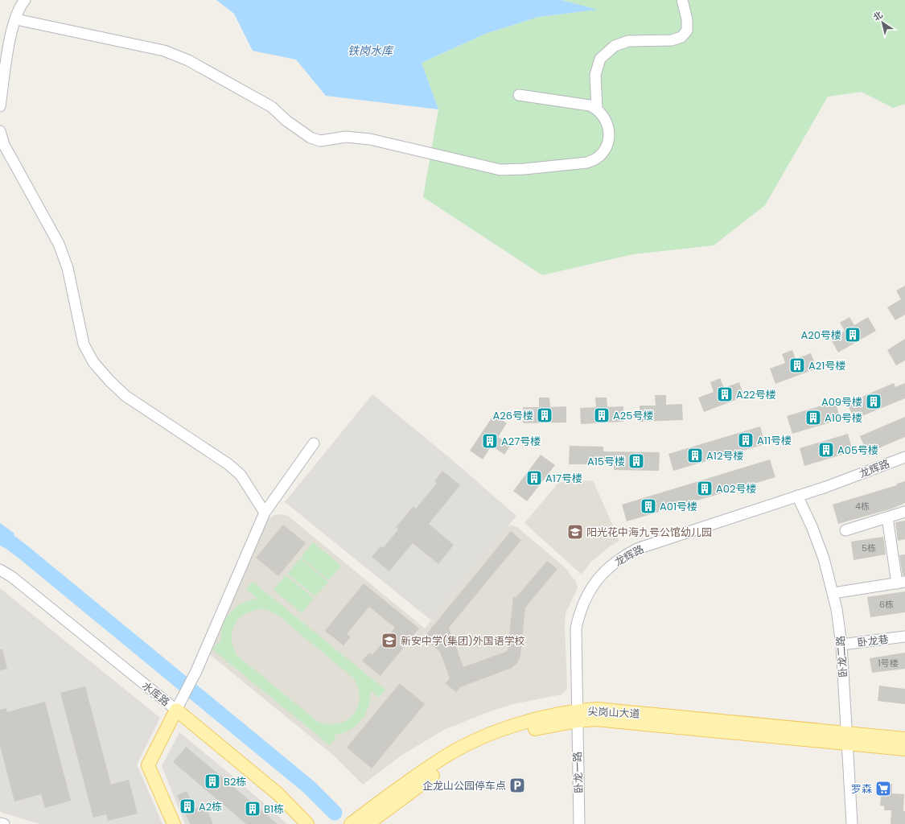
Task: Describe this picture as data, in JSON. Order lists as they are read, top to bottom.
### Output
{
  "streets": {
    "main road": ["水库路", "尖岗山大道"],
    "street": [
      "龙辉路",
      "卧龙巷",
      "卧龙二路",
      "卧龙一路"
    ]
  },
  "crossings": [
    ["龙辉路", "卧龙二路"],
    ["龙辉路", "尖岗山大道"],
    ["龙辉路", "卧龙一路"],
    ["卧龙巷", "卧龙二路"],
    ["卧龙二路", "尖岗山大道"],
    ["尖岗山大道", "卧龙一路"]
  ],
  "water": ["铁岗水库"],
  "places": {
    "building": [
      "A20号楼",
      "A21号楼",
      "A22号楼",
      "A09号楼",
      "A26号楼",
      "A25号楼",
      "A10号楼",
      "A11号楼",
      "A27号楼",
      "A05号楼",
      "A12号楼",
      "A15号楼",
      "A17号楼",
      "A02号楼",
      "A01号楼",
      "B2栋",
      "A2栋",
      "B1栋"
    ],
    "school or university": ["阳光花中海九号公馆幼儿园", "新安中学(集团)外国语学校"],
    "parking": ["企龙山公园停车点"],
    "supermarket": ["罗森"]
  },
  "house_numbers": [
    "4栋",
    "5栋",
    "6栋",
    "1号楼"
  ],
  "north": "top left"
}
